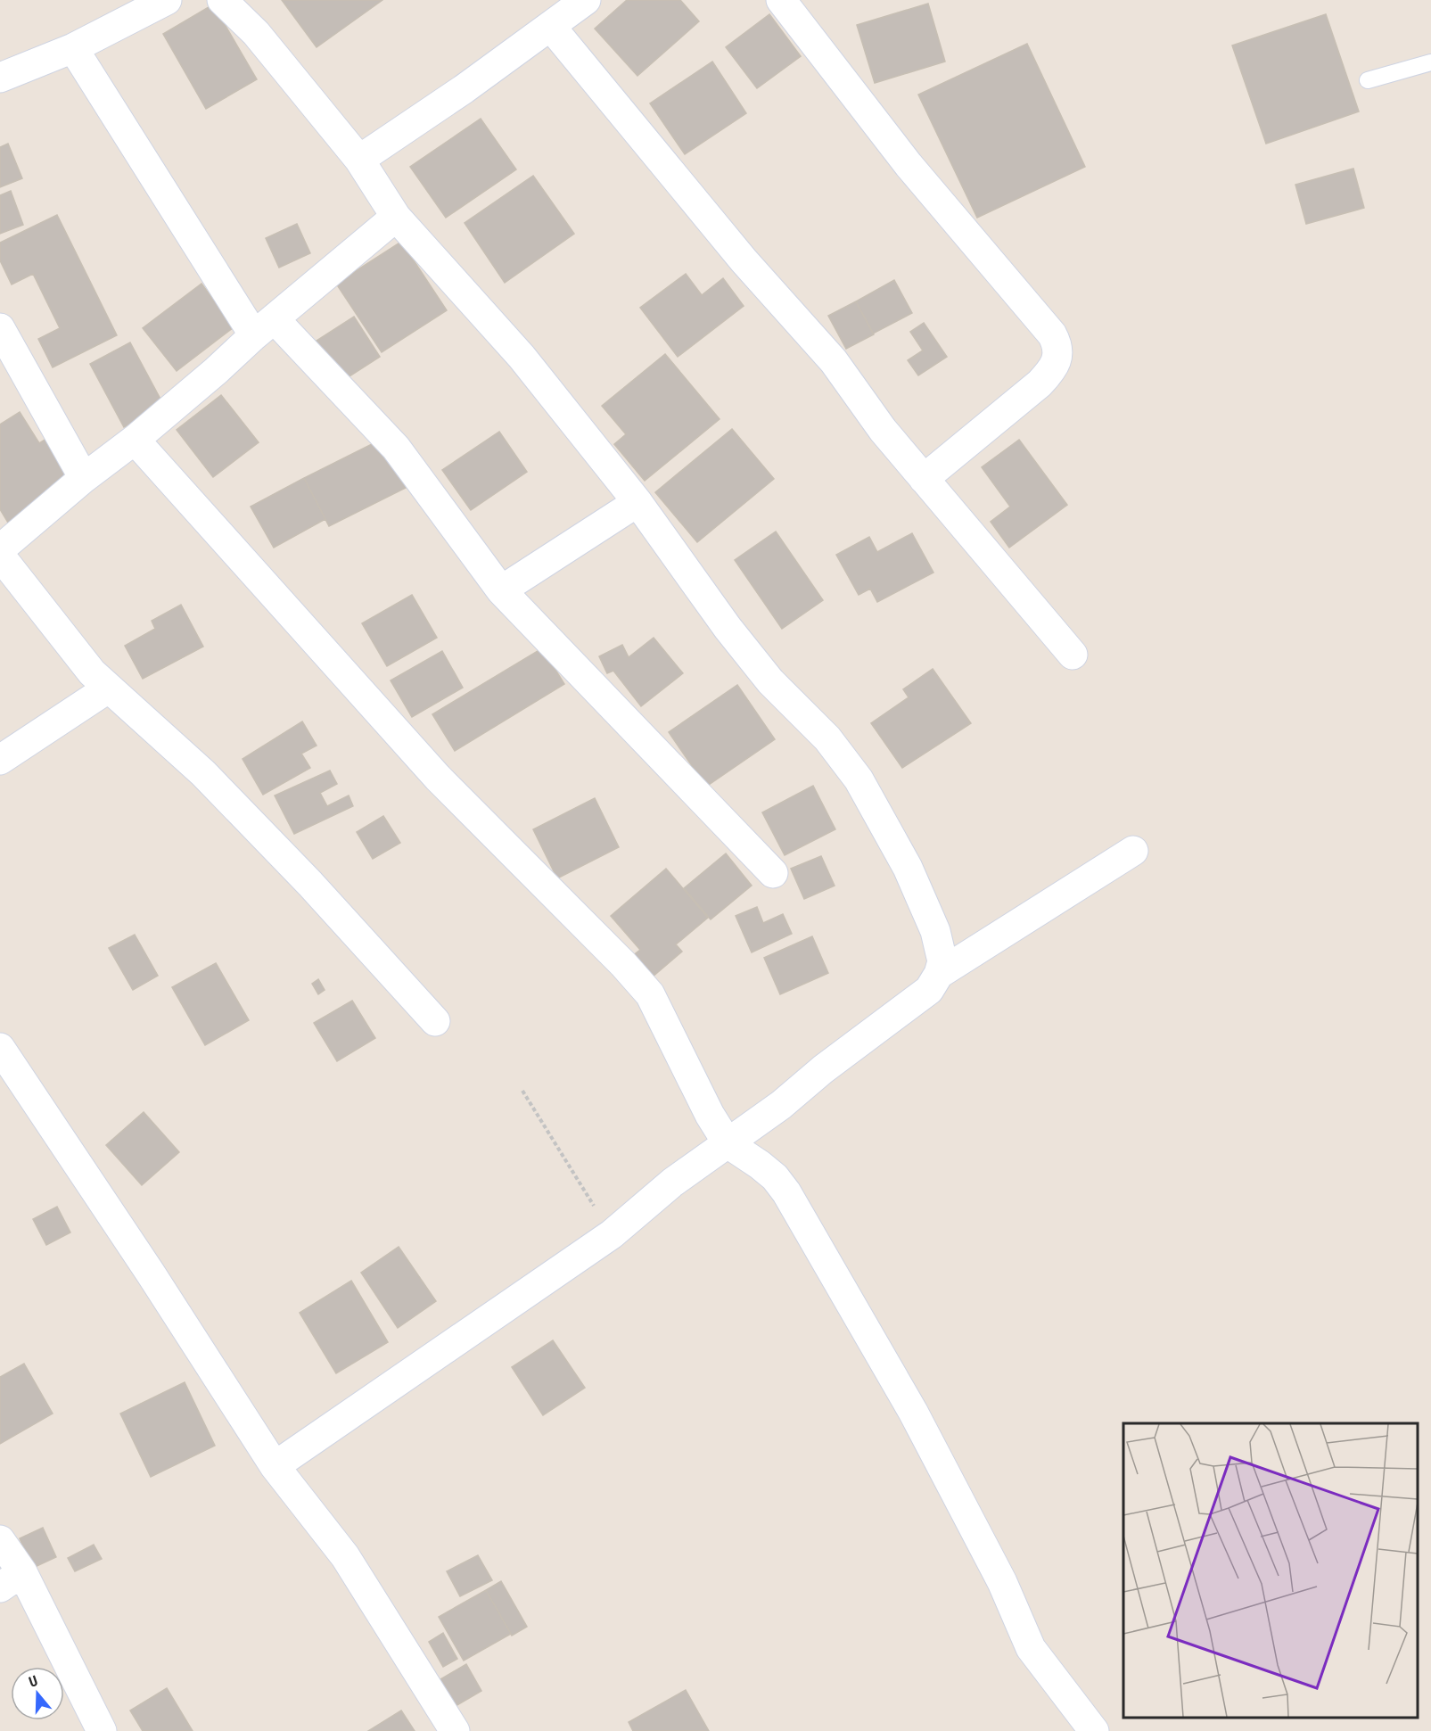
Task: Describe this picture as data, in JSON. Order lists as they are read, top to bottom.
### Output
{
  "north": "top"
}
